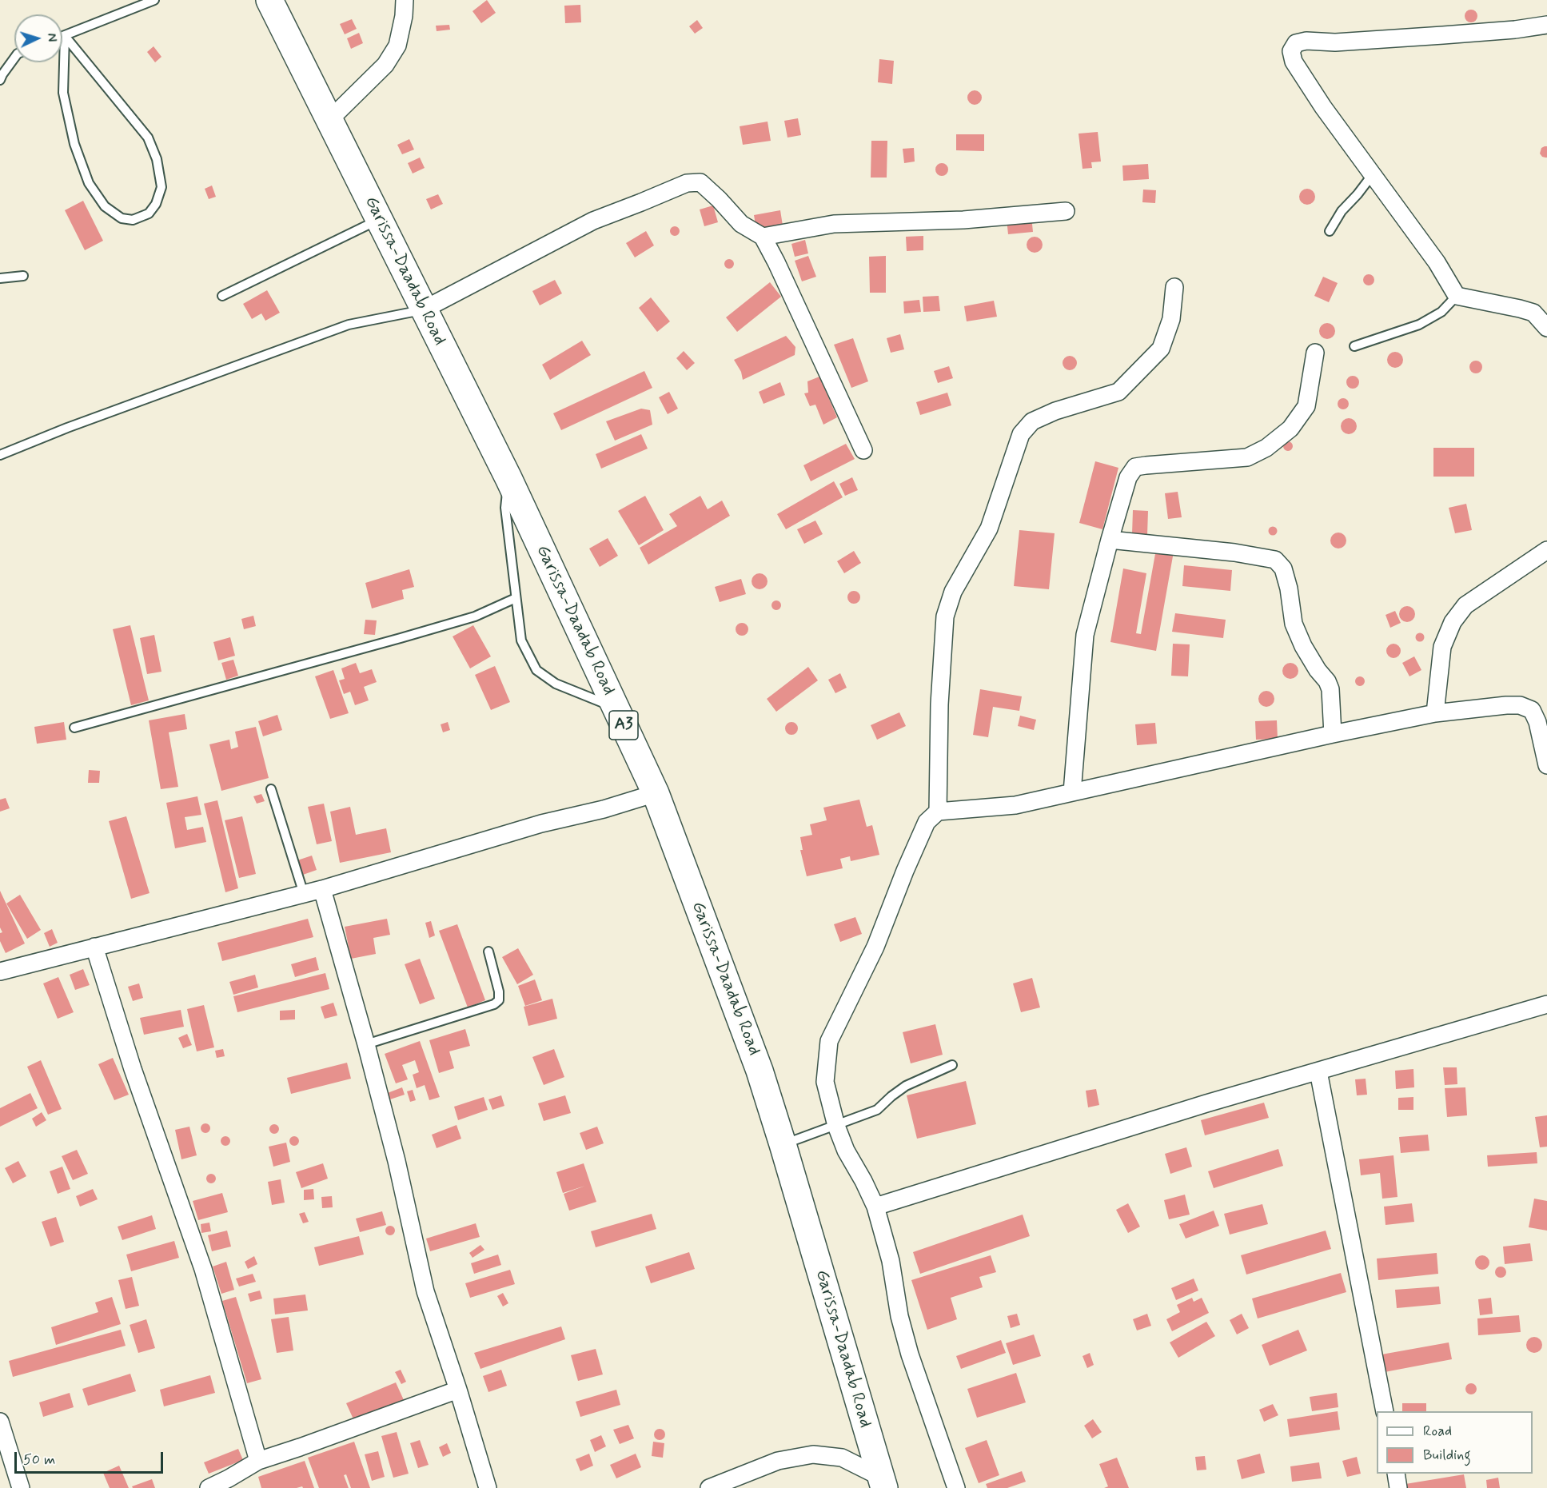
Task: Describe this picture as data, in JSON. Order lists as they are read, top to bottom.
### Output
{
  "streets": {
    "highway": ["Garissa-Daadab Road", "A3"]
  },
  "legend": ["Road", "Building"],
  "scale_bar": "50 m",
  "north": "right"
}
